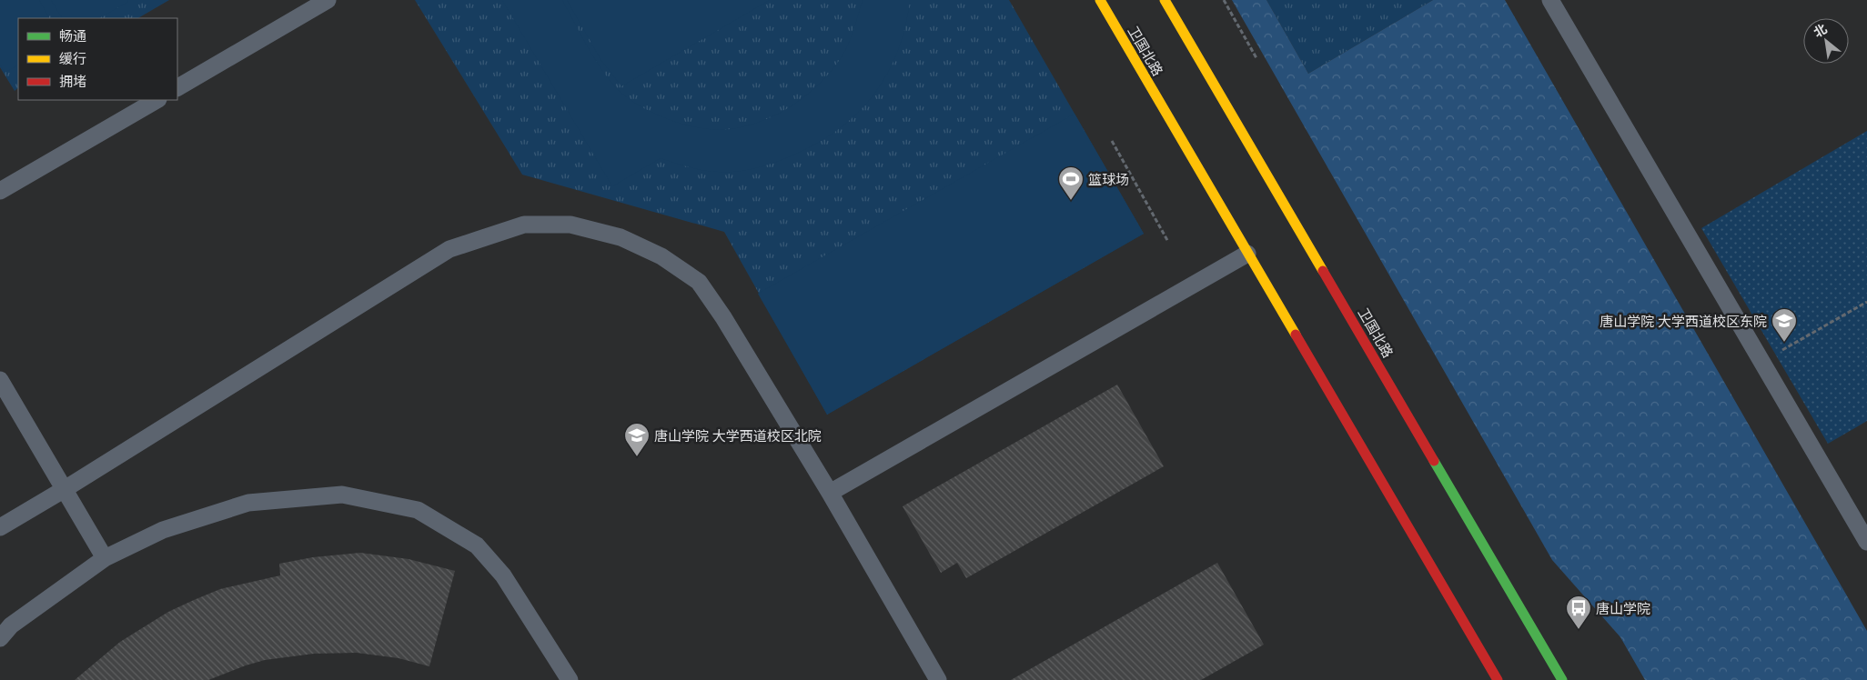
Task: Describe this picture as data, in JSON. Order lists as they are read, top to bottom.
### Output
{
  "streets": {
    "main road": ["卫国北路"]
  },
  "places": {
    "sports": ["篮球场"],
    "school or university": ["唐山学院 大学西道校区东院", "唐山学院 大学西道校区北院"],
    "bus stop": ["唐山学院"]
  },
  "legend": ["畅通", "缓行", "拥堵"],
  "north": "top left"
}
